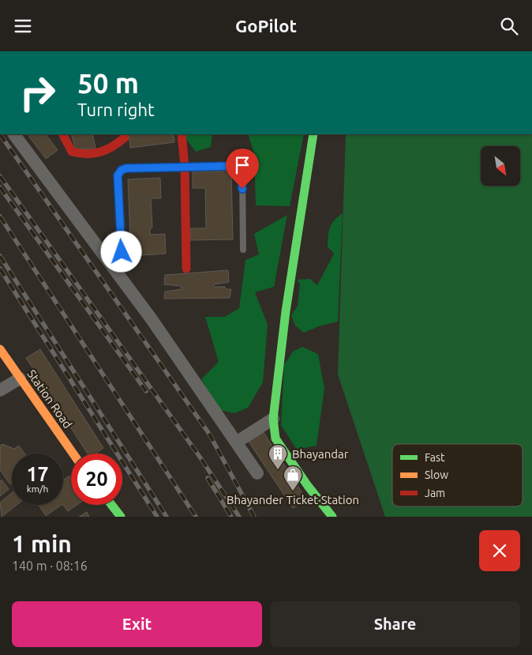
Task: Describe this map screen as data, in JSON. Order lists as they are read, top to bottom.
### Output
{
  "streets": {
    "street": ["Station Road"]
  },
  "places": {
    "building": ["Bhayandar"],
    "shop": ["Bhayander Ticket Station"]
  },
  "legend": ["Fast", "Slow", "Jam"],
  "north": "bottom right",
  "page": {
    "header": "GoPilot",
    "turn": ["50 m", "Turn right"],
    "speed": "17 km/h",
    "limit": "20",
    "heading": ["1 min", "140 m · 08:16"],
    "buttons": ["Exit", "Share"]
  }
}
